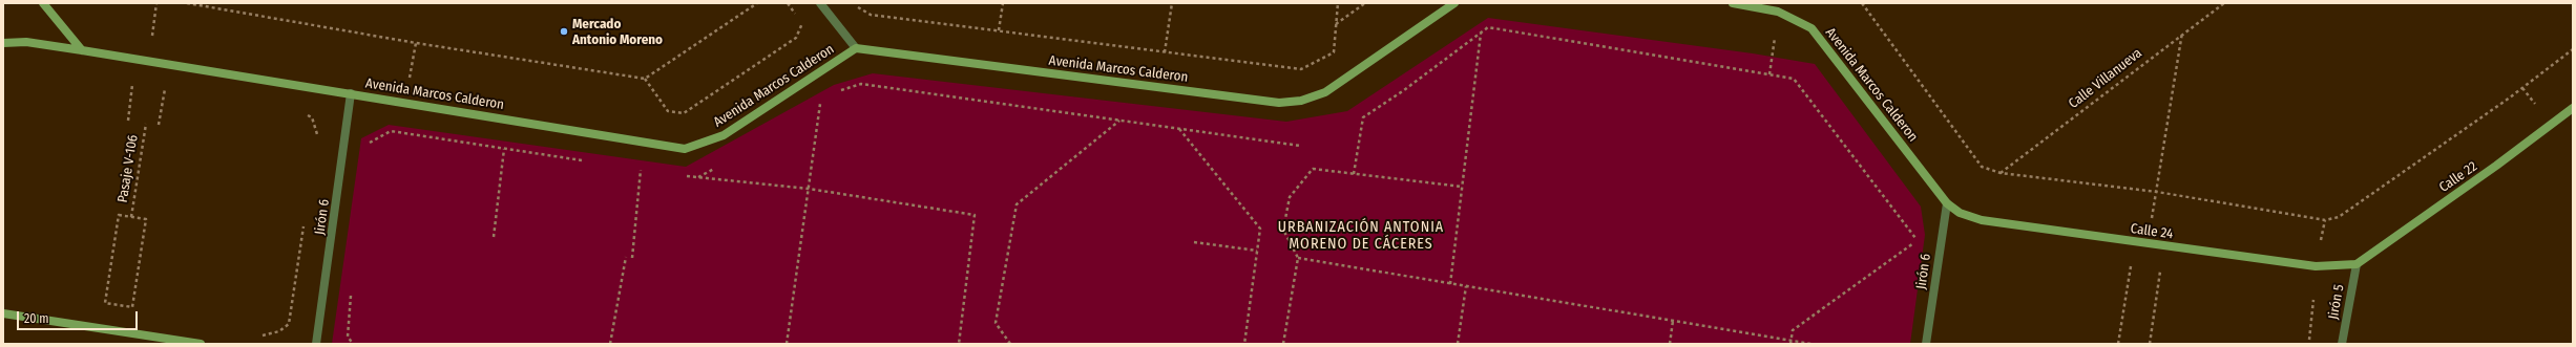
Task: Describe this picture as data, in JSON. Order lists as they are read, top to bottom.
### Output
{
  "streets": {
    "street": [
      "Avenida Marcos Calderon",
      "Calle 22",
      "Jirón 6",
      "Calle 24",
      "Jirón 5"
    ],
    "path": ["Calle Villanueva", "Pasaje V-106"]
  },
  "crossings": [
    ["Avenida Marcos Calderon", "Jirón 6"],
    ["Avenida Marcos Calderon", "Calle 24"],
    ["Calle 22", "Calle 24"],
    ["Calle 22", "Jirón 5"],
    ["Jirón 6", "Calle 24"],
    ["Calle 24", "Jirón 5"]
  ],
  "districts": ["URBANIZACIÓN ANTONIA MORENO DE CÁCERES"],
  "places": ["Mercado Antonio Moreno"],
  "scale_bar": "20 m"
}
